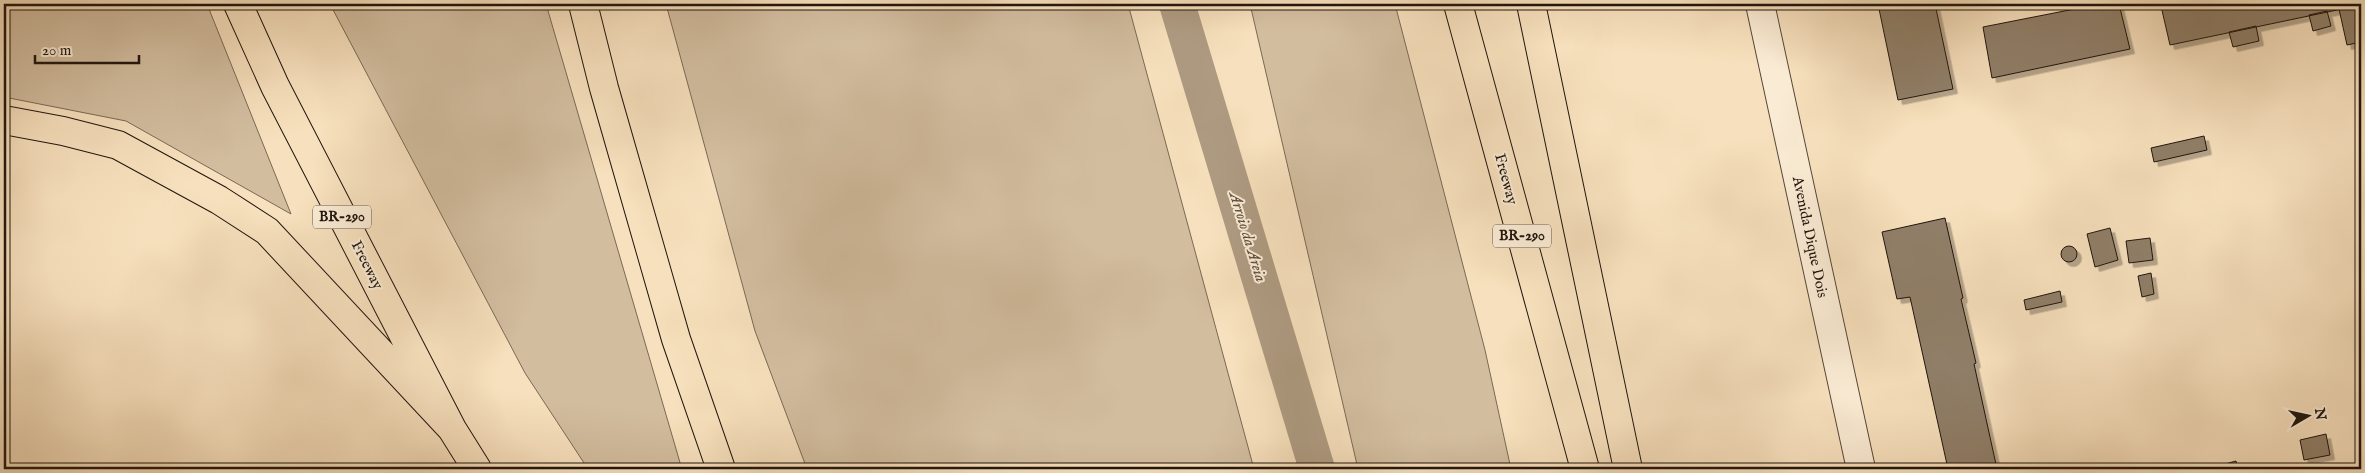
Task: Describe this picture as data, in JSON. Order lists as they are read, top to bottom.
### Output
{
  "streets": {
    "highway": ["Freeway", "BR-290"],
    "street": ["Avenida Dique Dois"]
  },
  "water": ["Arroio da Areia"],
  "scale_bar": "20 m",
  "north": "right"
}
